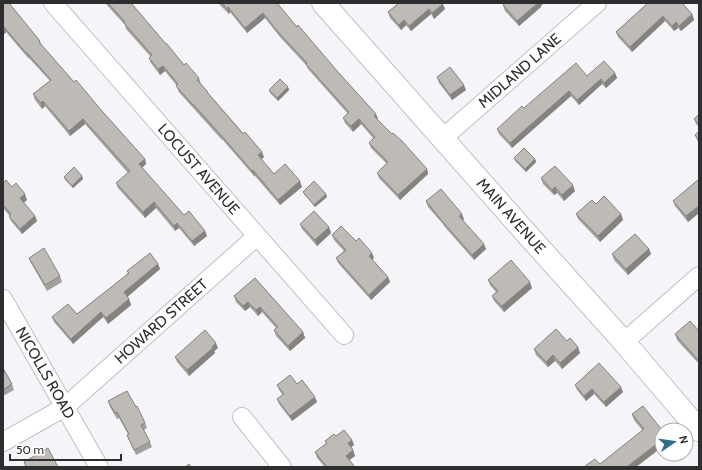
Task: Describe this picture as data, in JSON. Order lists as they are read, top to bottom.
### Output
{
  "streets": {
    "street": [
      "MIDLAND LANE",
      "LOCUST AVENUE",
      "MAIN AVENUE",
      "HOWARD STREET",
      "NICOLLS ROAD"
    ]
  },
  "crossings": [
    ["MIDLAND LANE", "MAIN AVENUE"],
    ["LOCUST AVENUE", "HOWARD STREET"],
    ["HOWARD STREET", "NICOLLS ROAD"]
  ],
  "scale_bar": "50 m",
  "north": "right"
}
